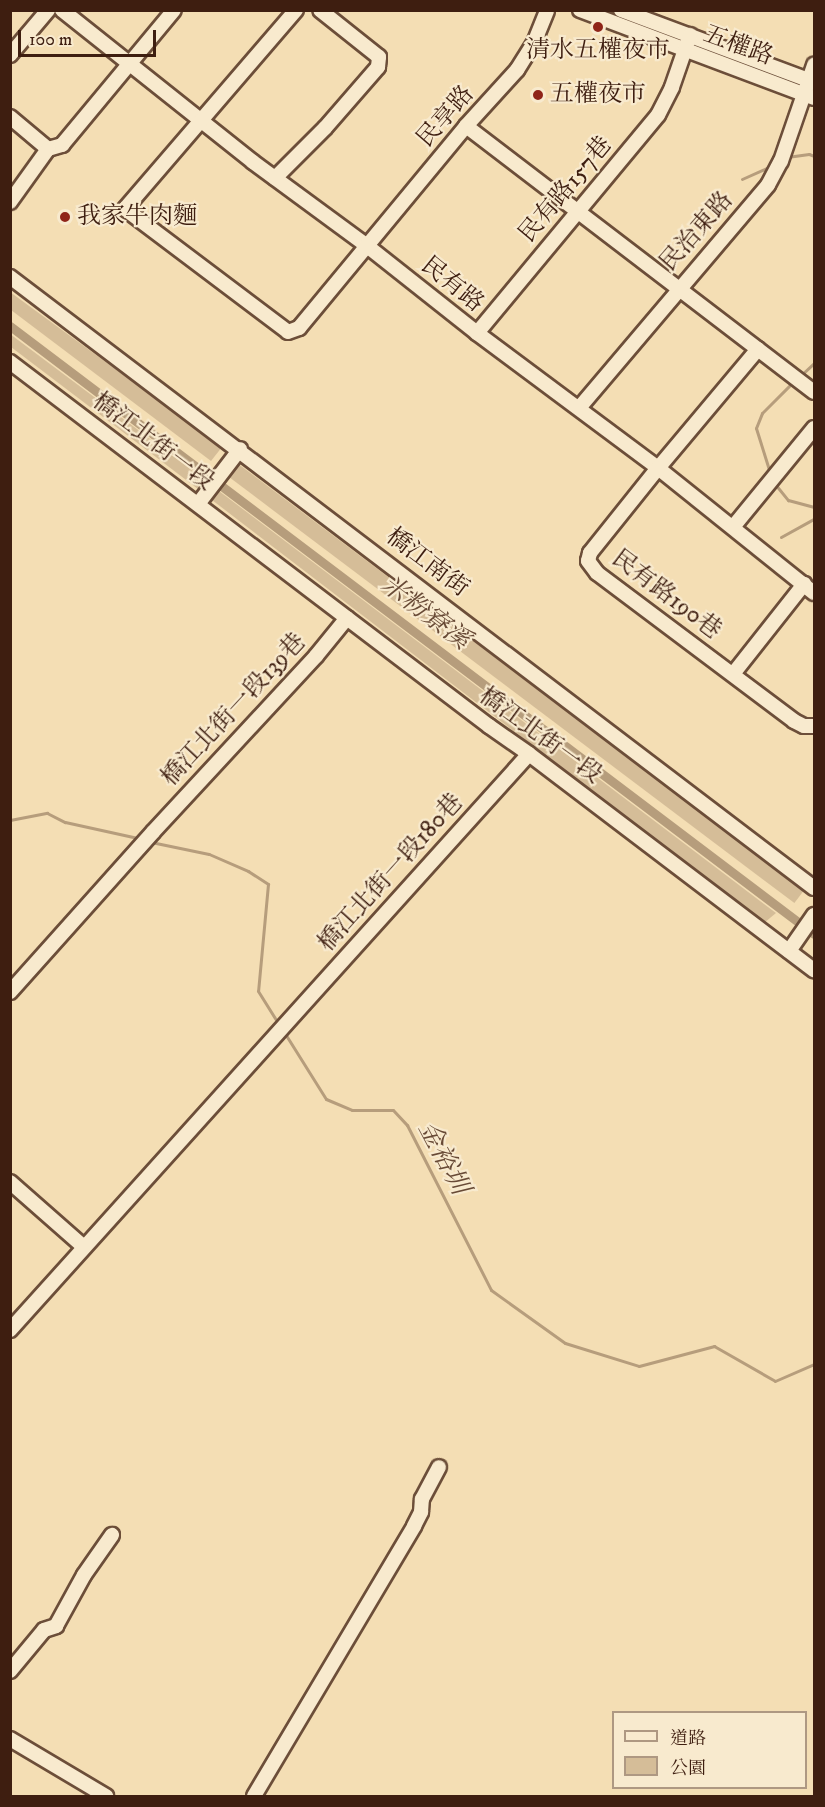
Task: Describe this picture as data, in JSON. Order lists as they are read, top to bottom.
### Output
{
  "streets": {
    "street": [
      "五權路",
      "民享路",
      "民有路157巷",
      "民治東路",
      "民有路",
      "橋江北街一段",
      "橋江南街",
      "民有路190巷",
      "橋江北街一段139巷",
      "橋江北街一段180巷"
    ]
  },
  "crossings": [
    ["五權路", "民有路157巷"],
    ["五權路", "民治東路"],
    ["民享路", "民有路"],
    ["民有路157巷", "民有路"],
    ["民治東路", "民有路"],
    ["民有路", "民有路190巷"],
    ["橋江北街一段", "橋江北街一段139巷"],
    ["橋江北街一段", "橋江北街一段180巷"]
  ],
  "water": ["米粉寮溪", "金裕圳"],
  "places": ["清水五權夜市", "五權夜市", "我家牛肉麵"],
  "legend": ["道路", "公園"],
  "scale_bar": "100 m"
}
